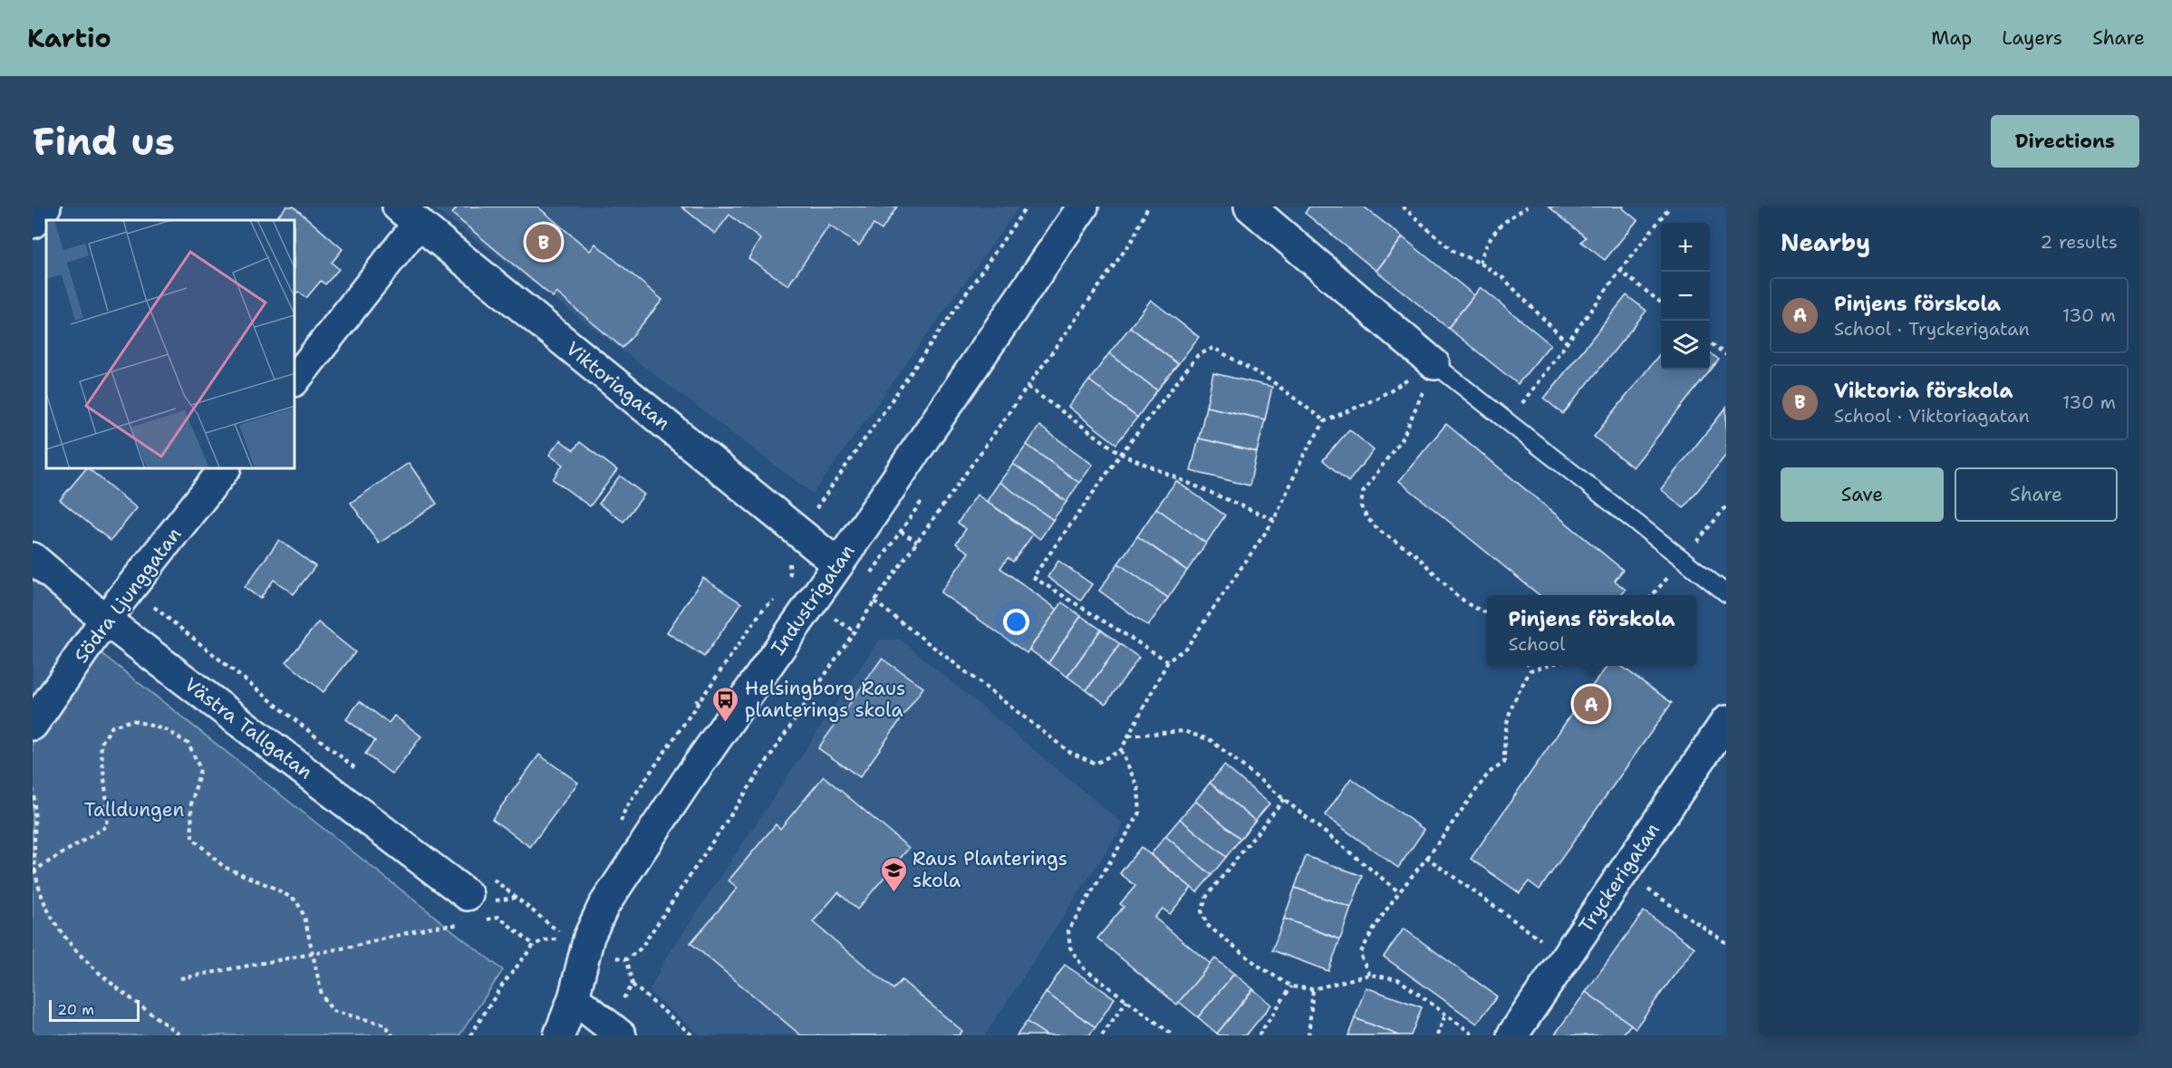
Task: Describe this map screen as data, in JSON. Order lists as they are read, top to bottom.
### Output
{
  "streets": {
    "street": [
      "Viktoriagatan",
      "Södra Ljunggatan",
      "Industrigatan",
      "Västra Tallgatan",
      "Tryckerigatan"
    ]
  },
  "crossings": [
    ["Viktoriagatan", "Industrigatan"],
    ["Södra Ljunggatan", "Västra Tallgatan"]
  ],
  "parks": ["Talldungen"],
  "places": {
    "bus stop": ["Helsingborg Raus planterings skola"],
    "school or university": ["Raus Planterings skola"]
  },
  "scale_bar": "20 m",
  "page": {
    "header": "Kartio",
    "nav": ["Map", "Layers", "Share"],
    "buttons": [
      "Directions",
      ["Save", "Share"]
    ],
    "title": "Find us",
    "heading": ["Nearby", "2 results"],
    "pins": ["B", "A"],
    "map_buttons": ["+", "−"],
    "list": [
      {
        "mark": "A",
        "name": "Pinjens förskola",
        "note": "School · Tryckerigatan",
        "value": "130 m"
      },
      {
        "mark": "B",
        "name": "Viktoria förskola",
        "note": "School · Viktoriagatan",
        "value": "130 m"
      }
    ],
    "popup": ["Pinjens förskola", "School"],
    "scale": "20 m"
  }
}
